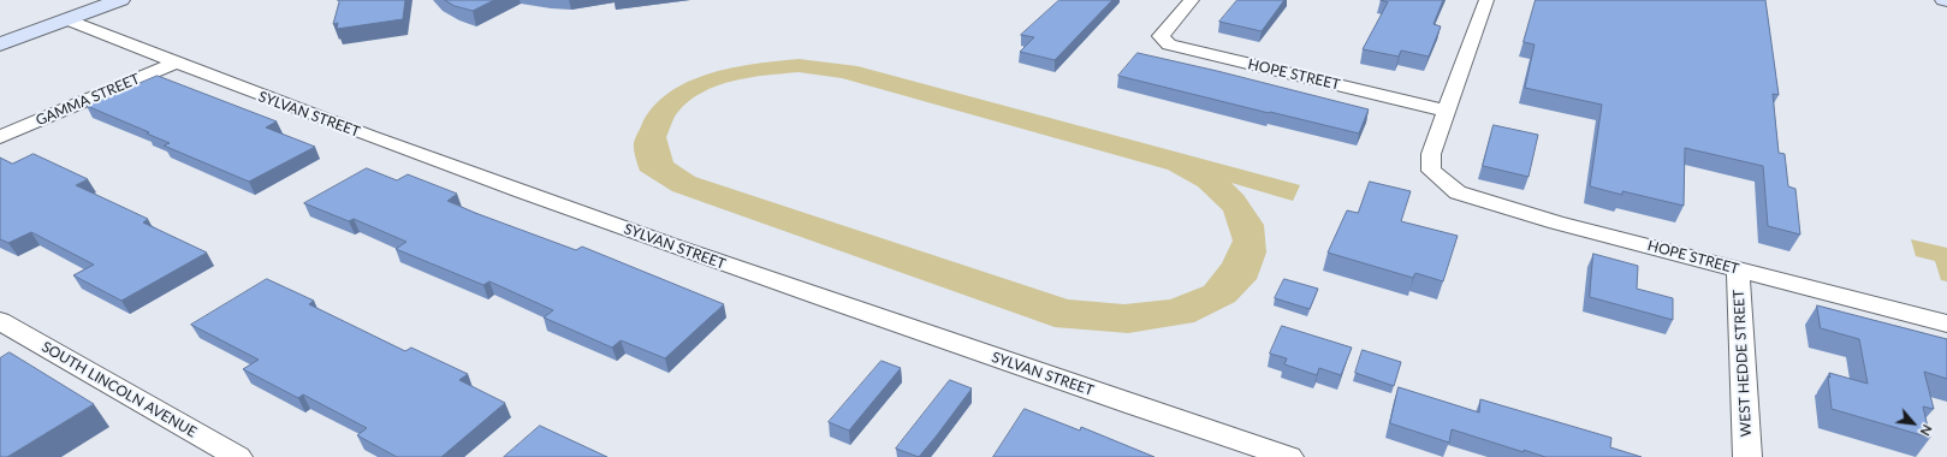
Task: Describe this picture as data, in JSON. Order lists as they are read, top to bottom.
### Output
{
  "streets": {
    "street": [
      "HOPE STREET",
      "GAMMA STREET",
      "SYLVAN STREET",
      "WEST HEDDE STREET",
      "SOUTH LINCOLN AVENUE"
    ]
  },
  "crossings": [
    ["HOPE STREET", "WEST HEDDE STREET"],
    ["GAMMA STREET", "SYLVAN STREET"]
  ],
  "north": "bottom right"
}
